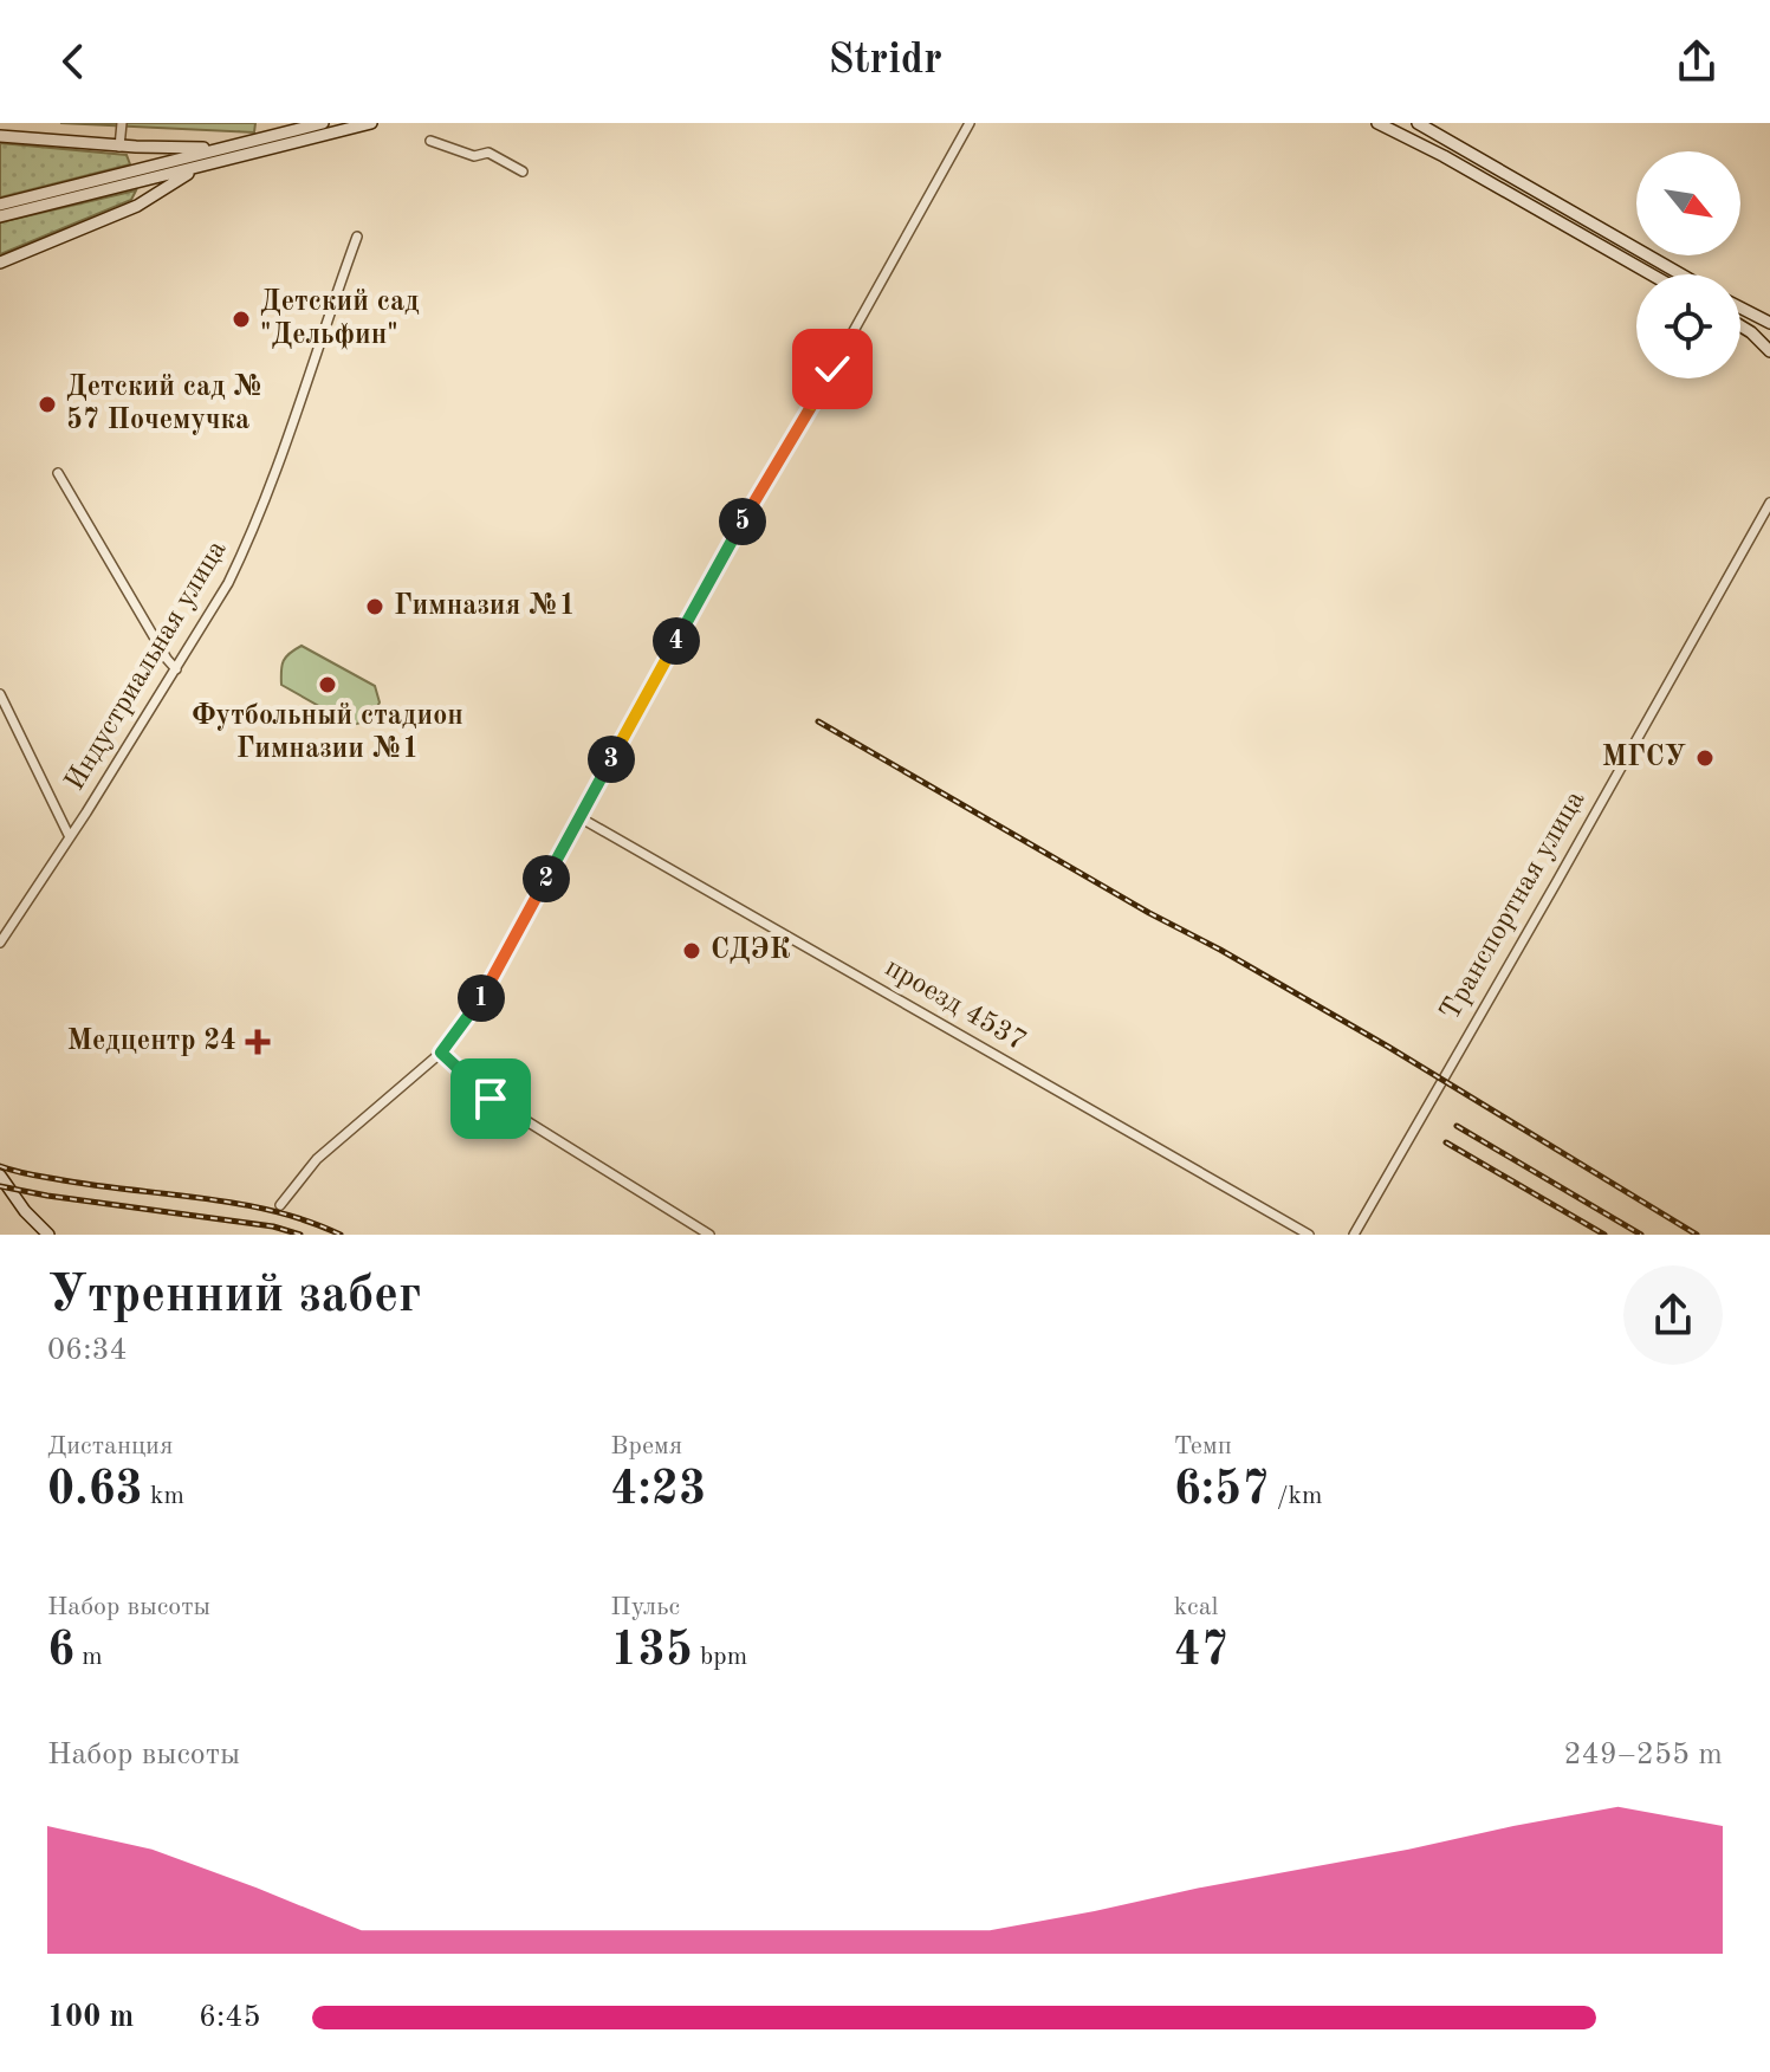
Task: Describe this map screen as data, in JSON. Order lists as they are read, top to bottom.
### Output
{
  "streets": {
    "street": ["Индустриальная улица", "Транспортная улица", "проезд 4537"]
  },
  "places": {
    "other": [
      "Детский сад \"Дельфин\"",
      "Детский сад № 57 Почемучка",
      "Гимназия №1",
      "Футбольный стадион Гимназии №1",
      "МГСУ",
      "СДЭК"
    ],
    "health": ["Медцентр 24"]
  },
  "north": "bottom right",
  "page": {
    "header": "Stridr",
    "pins": [
      "5",
      "4",
      "3",
      "2",
      "1"
    ],
    "heading": ["Утренний забег", "06:34"],
    "stats": [
      ["Дистанция", "0.63 km"],
      ["Время", "4:23"],
      ["Темп", "6:57 /km"],
      ["Набор высоты", "6 m"],
      ["Пульс", "135 bpm"],
      ["kcal", "47"]
    ],
    "chart": ["Набор высоты", "249–255 m"],
    "list": [
      {
        "name": "100 m",
        "note": "6:45"
      }
    ]
  }
}
